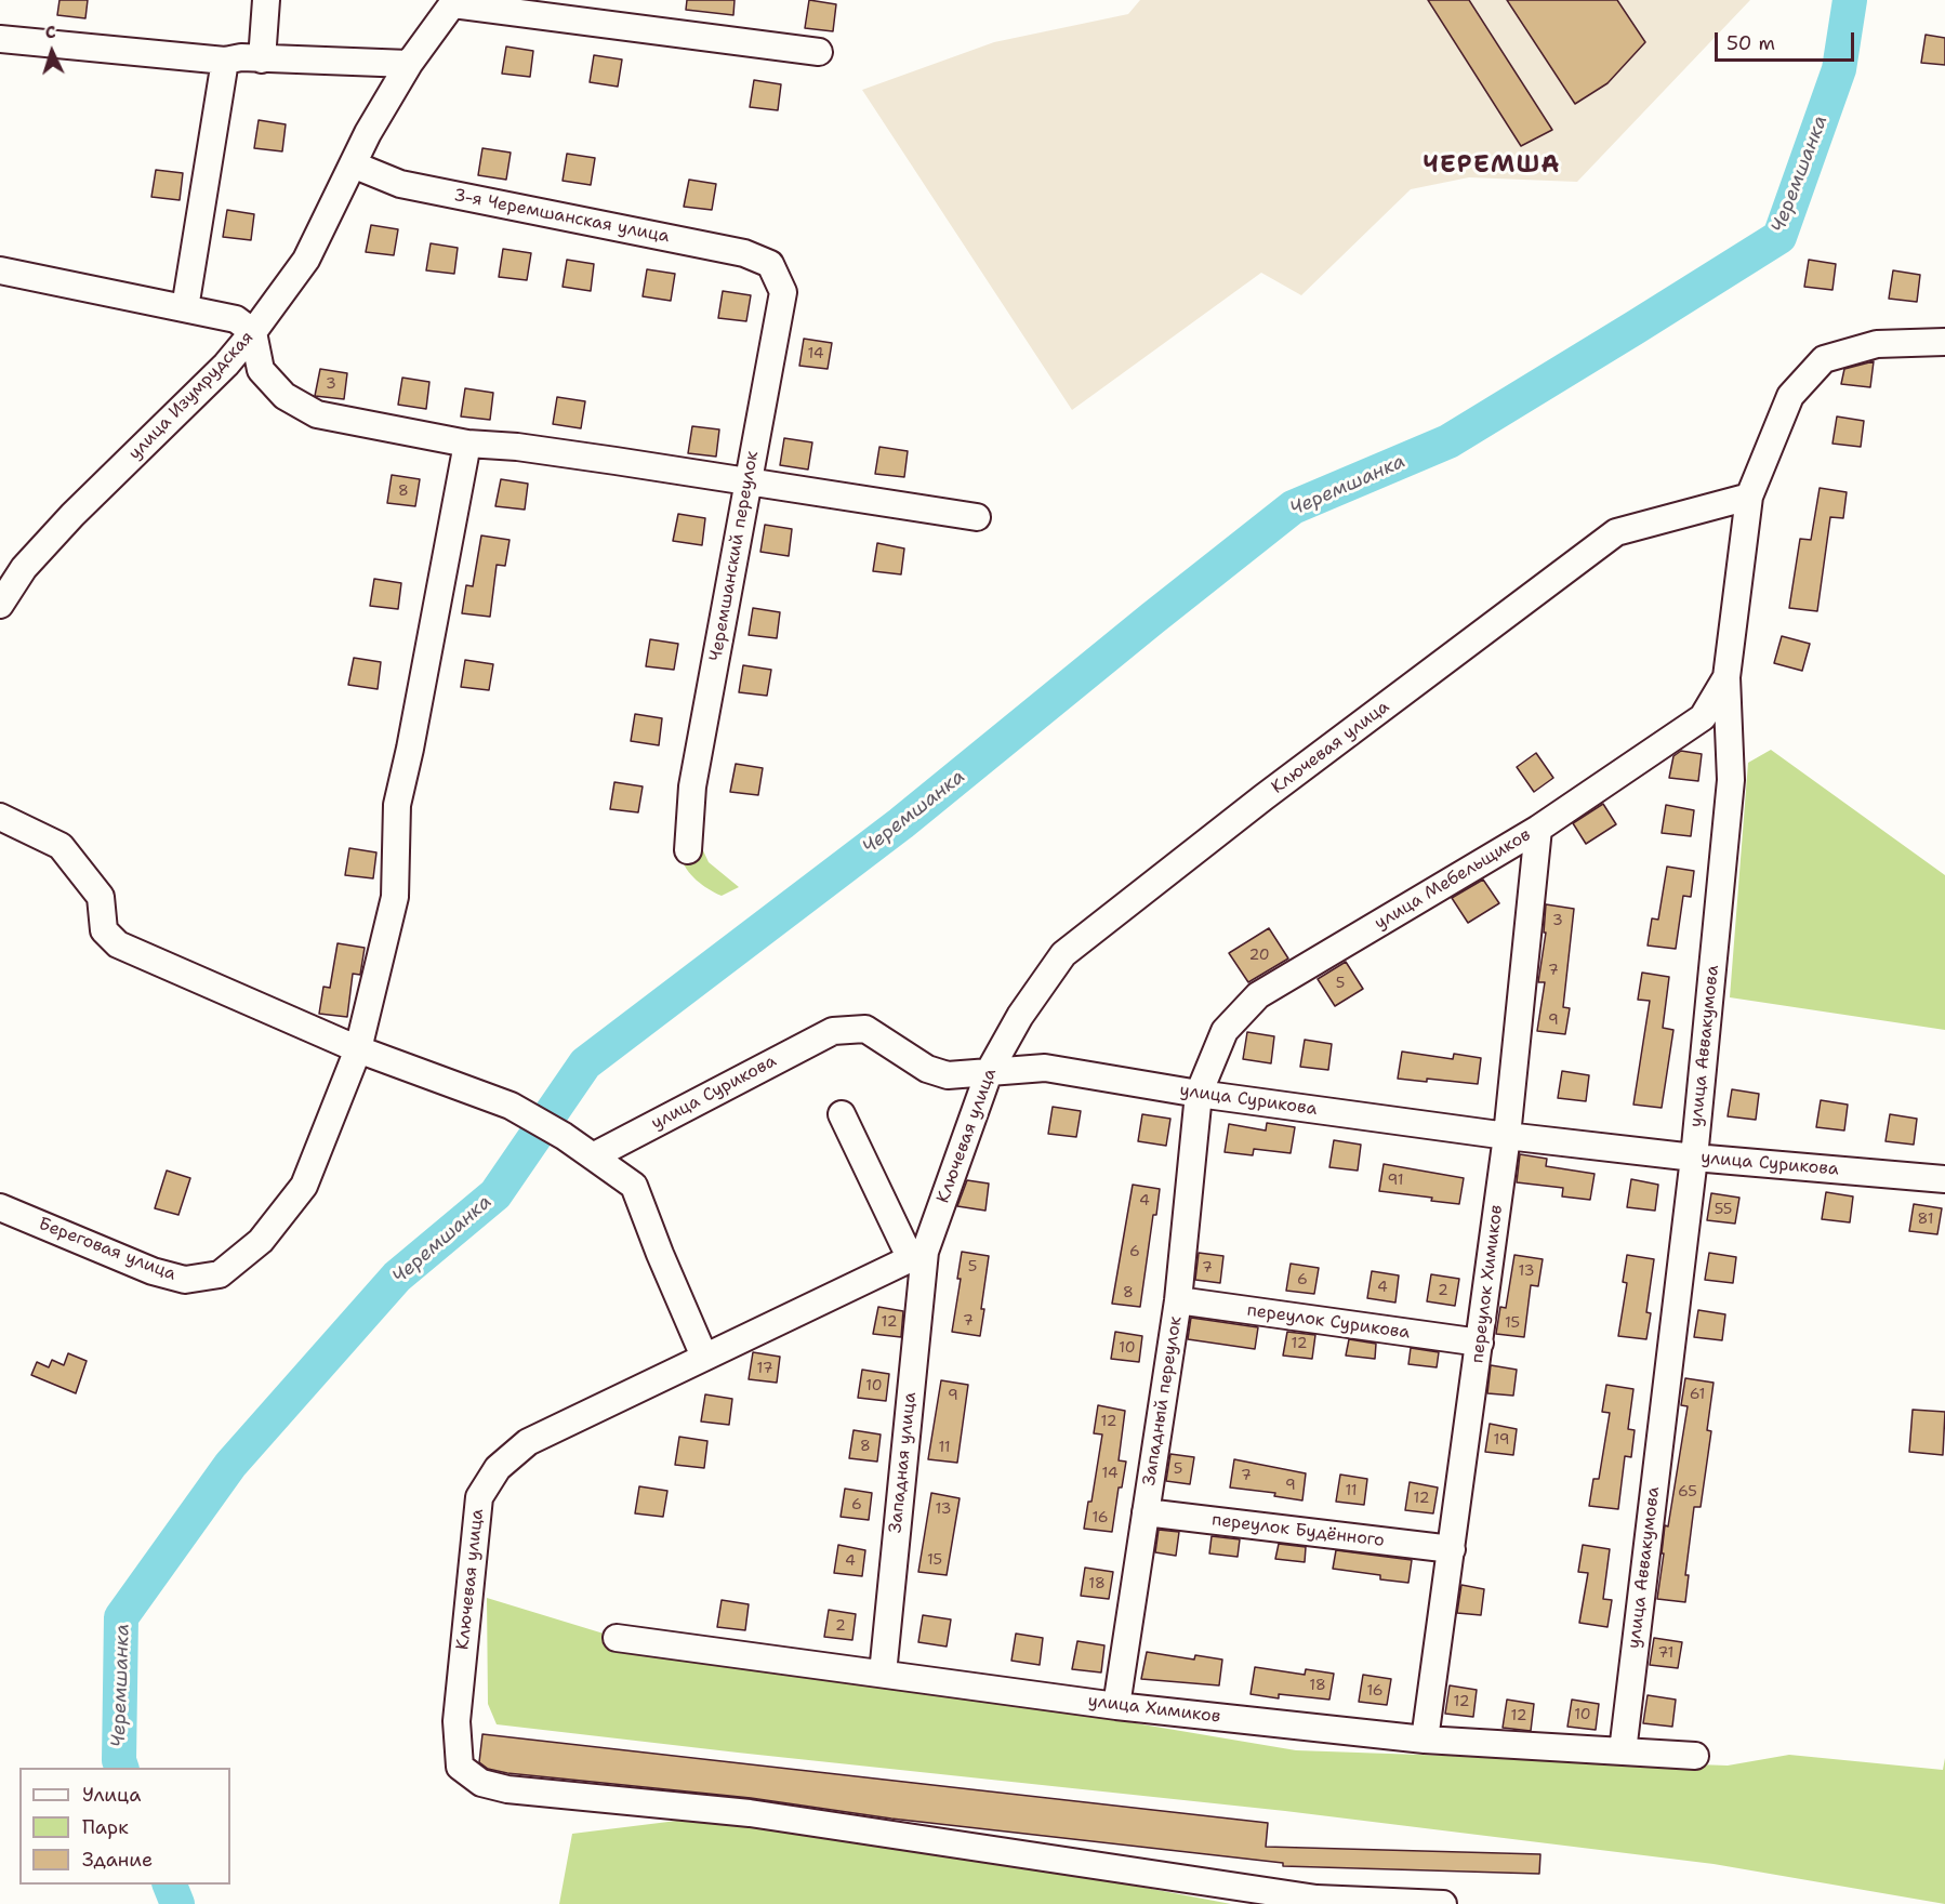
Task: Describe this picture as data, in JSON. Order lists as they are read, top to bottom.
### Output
{
  "streets": {
    "street": [
      "3-я Черемшанская улица",
      "улица Изумрудская",
      "Черемшанский переулок",
      "Ключевая улица",
      "улица Мебельщиков",
      "улица Аввакумова",
      "улица Сурикова",
      "Береговая улица",
      "переулок Химиков",
      "переулок Сурикова",
      "Западный переулок",
      "Западная улица",
      "переулок Будённого",
      "улица Химиков"
    ]
  },
  "crossings": [
    ["3-я Черемшанская улица", "улица Изумрудская"],
    ["3-я Черемшанская улица", "Черемшанский переулок"],
    ["Ключевая улица", "улица Аввакумова"],
    ["Ключевая улица", "улица Сурикова"],
    ["Ключевая улица", "Западная улица"],
    ["улица Мебельщиков", "улица Аввакумова"],
    ["улица Мебельщиков", "улица Сурикова"],
    ["улица Мебельщиков", "переулок Химиков"],
    ["улица Мебельщиков", "Западный переулок"],
    ["улица Аввакумова", "улица Сурикова"],
    ["улица Аввакумова", "улица Химиков"],
    ["улица Сурикова", "переулок Химиков"],
    ["улица Сурикова", "Западный переулок"],
    ["переулок Химиков", "переулок Сурикова"],
    ["переулок Химиков", "переулок Будённого"],
    ["переулок Химиков", "улица Химиков"],
    ["переулок Сурикова", "Западный переулок"],
    ["Западный переулок", "переулок Будённого"],
    ["Западный переулок", "улица Химиков"],
    ["Западная улица", "улица Химиков"]
  ],
  "districts": ["ЧЕРЕМША"],
  "water": ["Черемшанка"],
  "house_numbers": [
    "14",
    "3",
    "8",
    "3",
    "20",
    "7",
    "5",
    "9",
    "91",
    "4",
    "55",
    "81",
    "6",
    "5",
    "7",
    "13",
    "6",
    "4",
    "2",
    "8",
    "7",
    "12",
    "15",
    "12",
    "10",
    "17",
    "10",
    "61",
    "9",
    "12",
    "19",
    "8",
    "11",
    "5",
    "14",
    "7",
    "9",
    "11",
    "65",
    "12",
    "6",
    "13",
    "16",
    "15",
    "4",
    "18",
    "2",
    "71",
    "18",
    "16",
    "12",
    "10",
    "12"
  ],
  "legend": ["Улица", "Парк", "Здание"],
  "scale_bar": "50 m",
  "north": "top"
}
